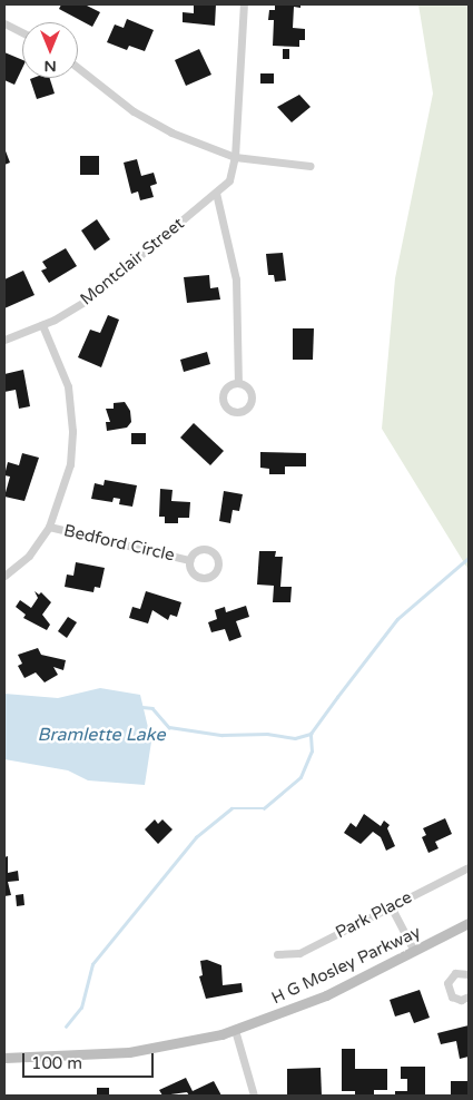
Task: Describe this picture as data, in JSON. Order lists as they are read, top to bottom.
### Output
{
  "streets": {
    "main road": ["H G Mosley Parkway"],
    "street": ["Montclair Street", "Bedford Circle", "Park Place"]
  },
  "water": ["Bramlette Lake"],
  "scale_bar": "100 m",
  "north": "bottom"
}
